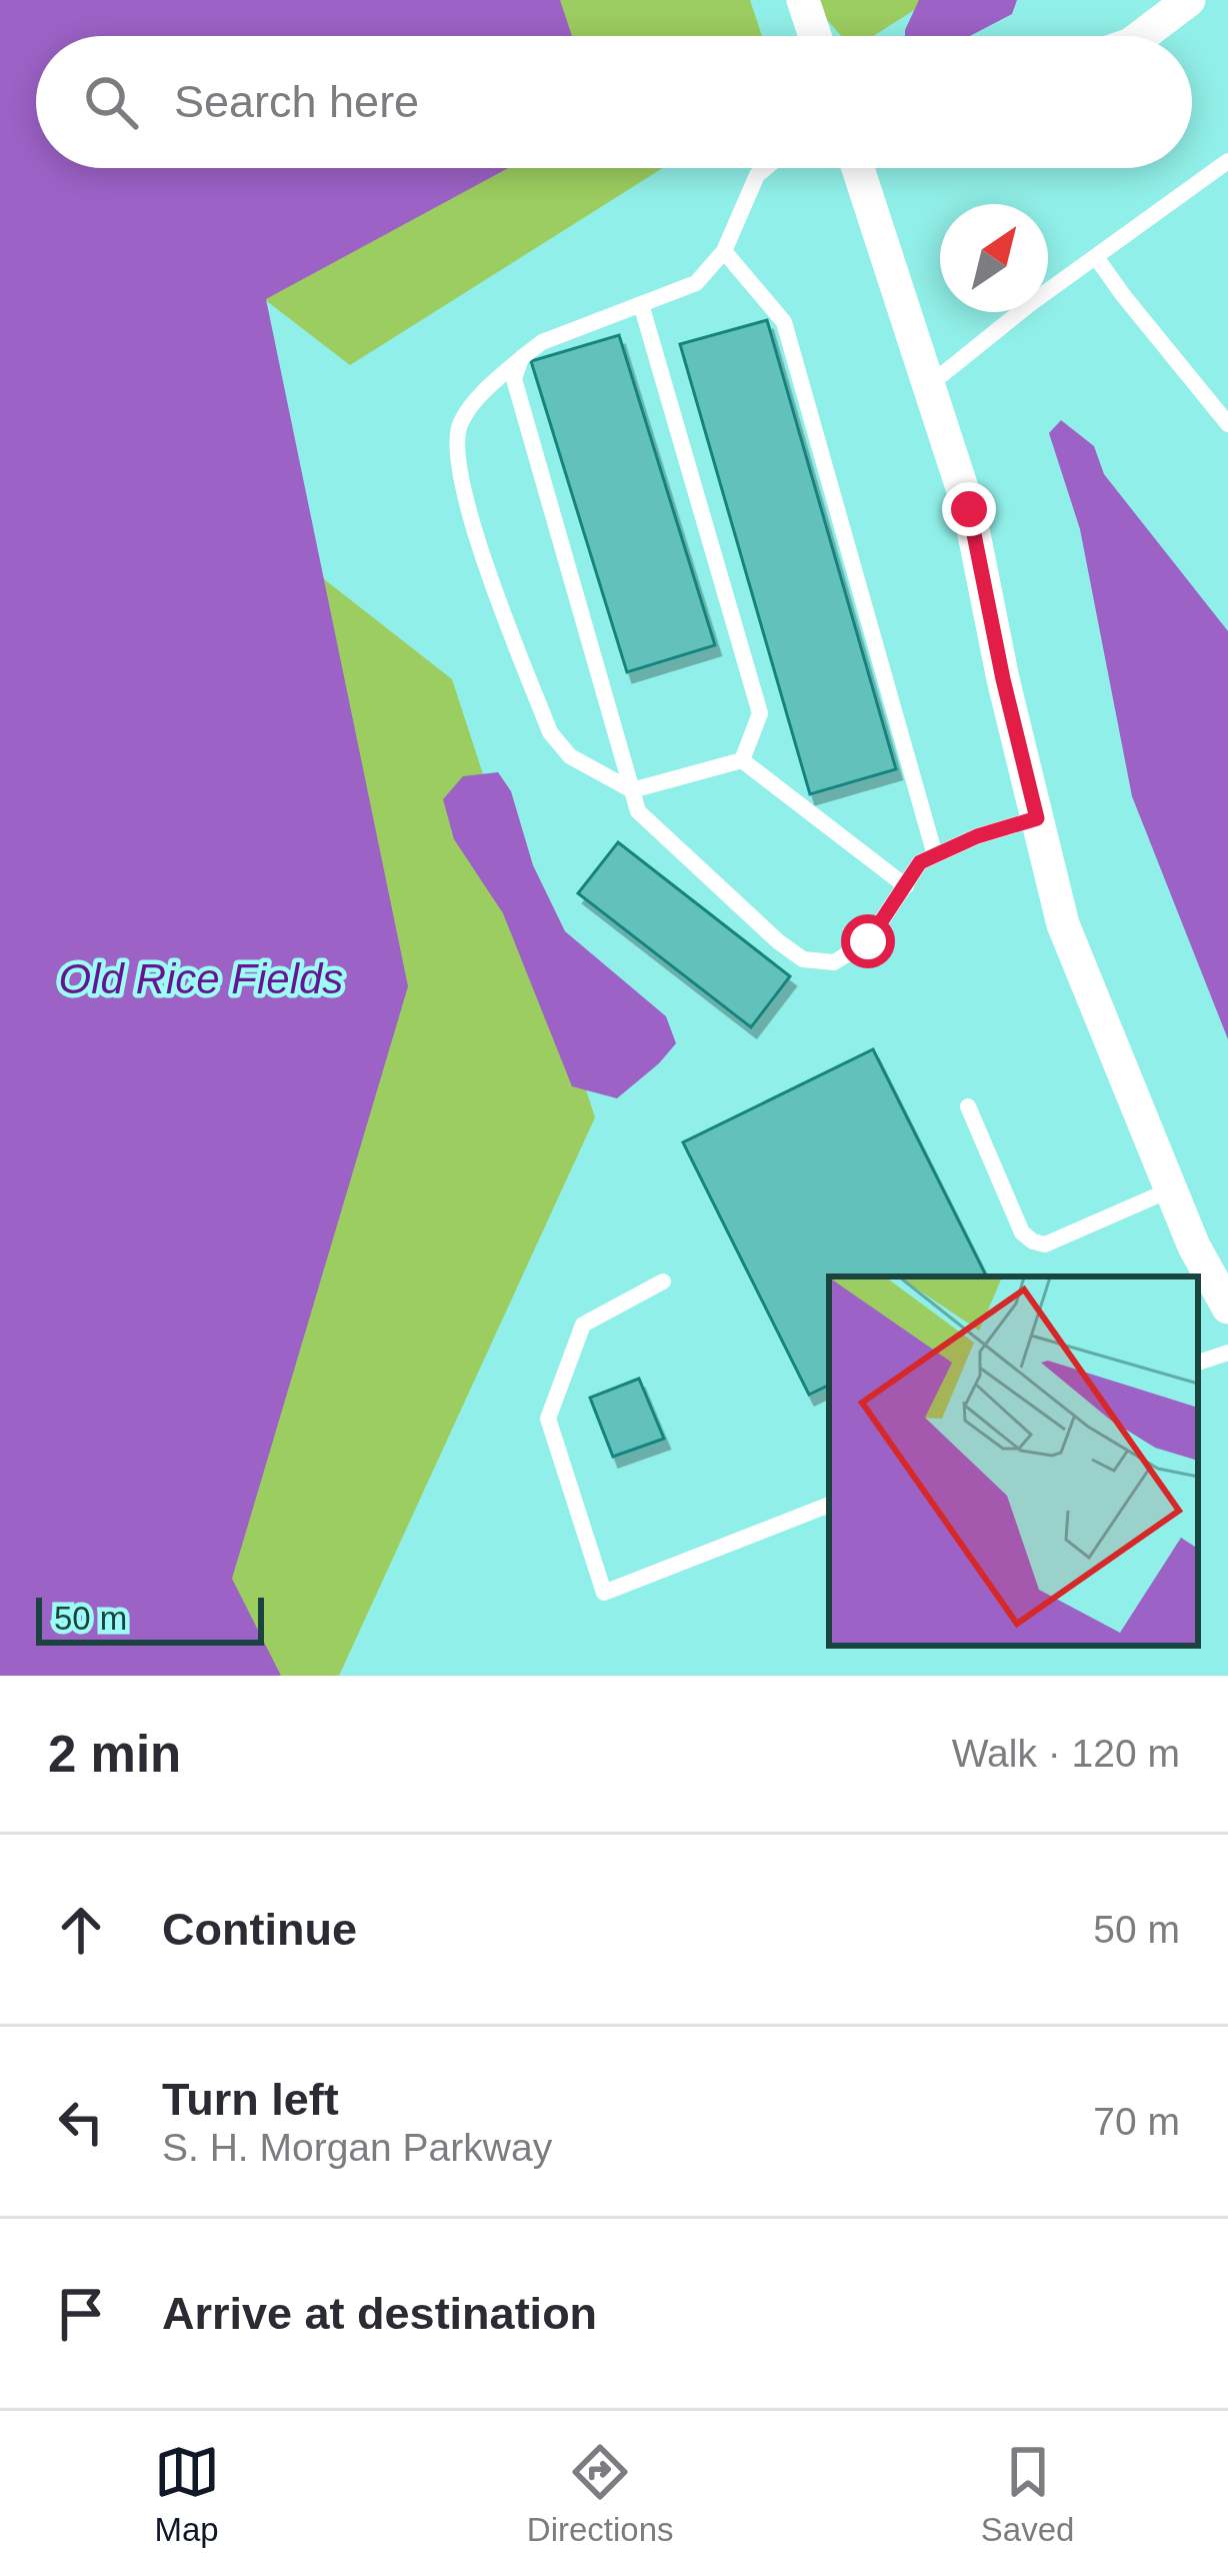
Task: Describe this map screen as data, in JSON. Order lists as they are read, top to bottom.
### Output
{
  "water": ["Old Rice Fields"],
  "scale_bar": "50 m",
  "north": "top right",
  "page": {
    "search": "Search here",
    "scale": "50 m",
    "heading": ["2 min", "Walk · 120 m"],
    "list": [
      ["Continue", "50 m"],
      ["Turn left", "S. H. Morgan Parkway", "70 m"],
      "Arrive at destination"
    ],
    "nav": ["Map", "Directions", "Saved"]
  }
}
